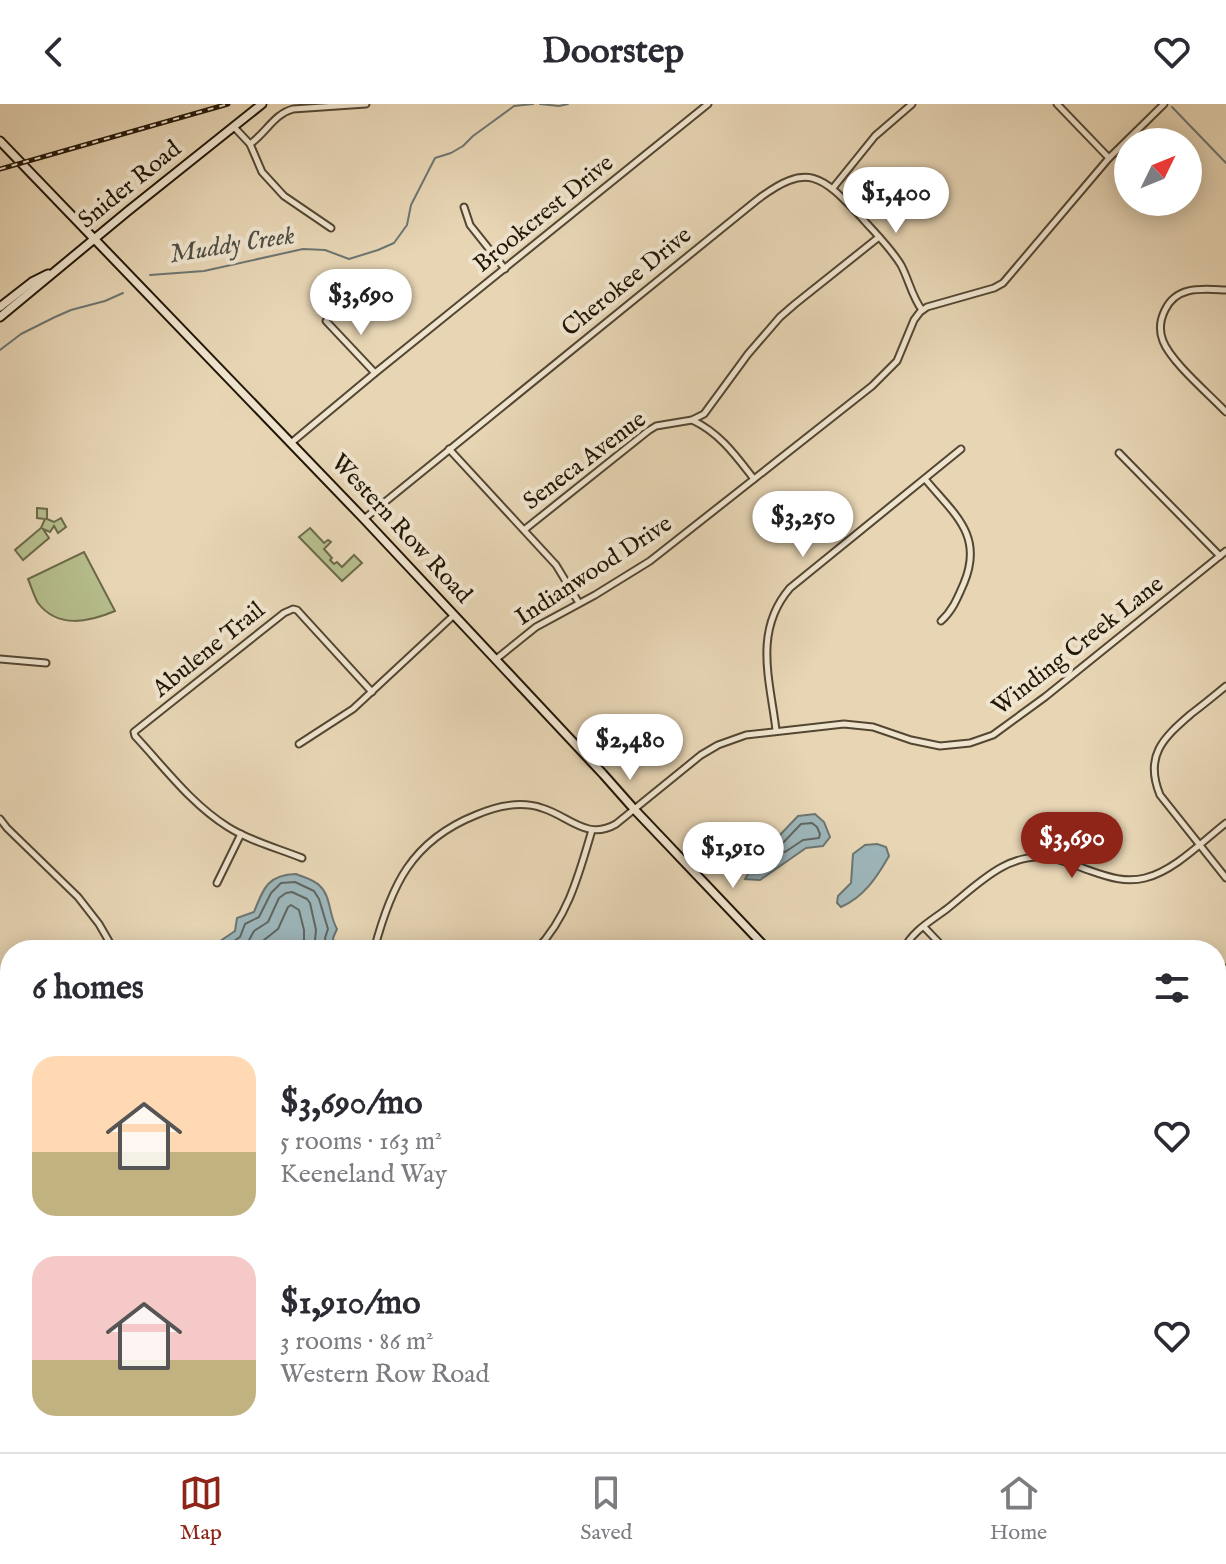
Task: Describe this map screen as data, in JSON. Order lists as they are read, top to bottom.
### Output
{
  "streets": {
    "street": [
      "Snider Road",
      "Brookcrest Drive",
      "Cherokee Drive",
      "Seneca Avenue",
      "Western Row Road",
      "Indianwood Drive",
      "Winding Creek Lane",
      "Abulene Trail"
    ]
  },
  "crossings": [
    ["Snider Road", "Western Row Road"],
    ["Brookcrest Drive", "Western Row Road"],
    ["Cherokee Drive", "Western Row Road"],
    ["Western Row Road", "Indianwood Drive"],
    ["Western Row Road", "Winding Creek Lane"]
  ],
  "water": ["Muddy Creek"],
  "north": "top right",
  "page": {
    "header": "Doorstep",
    "price": [
      "$1,400",
      "$3,690",
      "$3,250",
      "$2,480",
      "$3,690",
      "$1,910"
    ],
    "heading": "6 homes",
    "list": [
      {
        "name": "$3,690/mo",
        "note": "5 rooms · 163 m² · Keeneland Way"
      },
      {
        "name": "$1,910/mo",
        "note": "3 rooms · 86 m² · Western Row Road"
      }
    ],
    "tabs": ["Map", "Saved", "Home"]
  }
}
